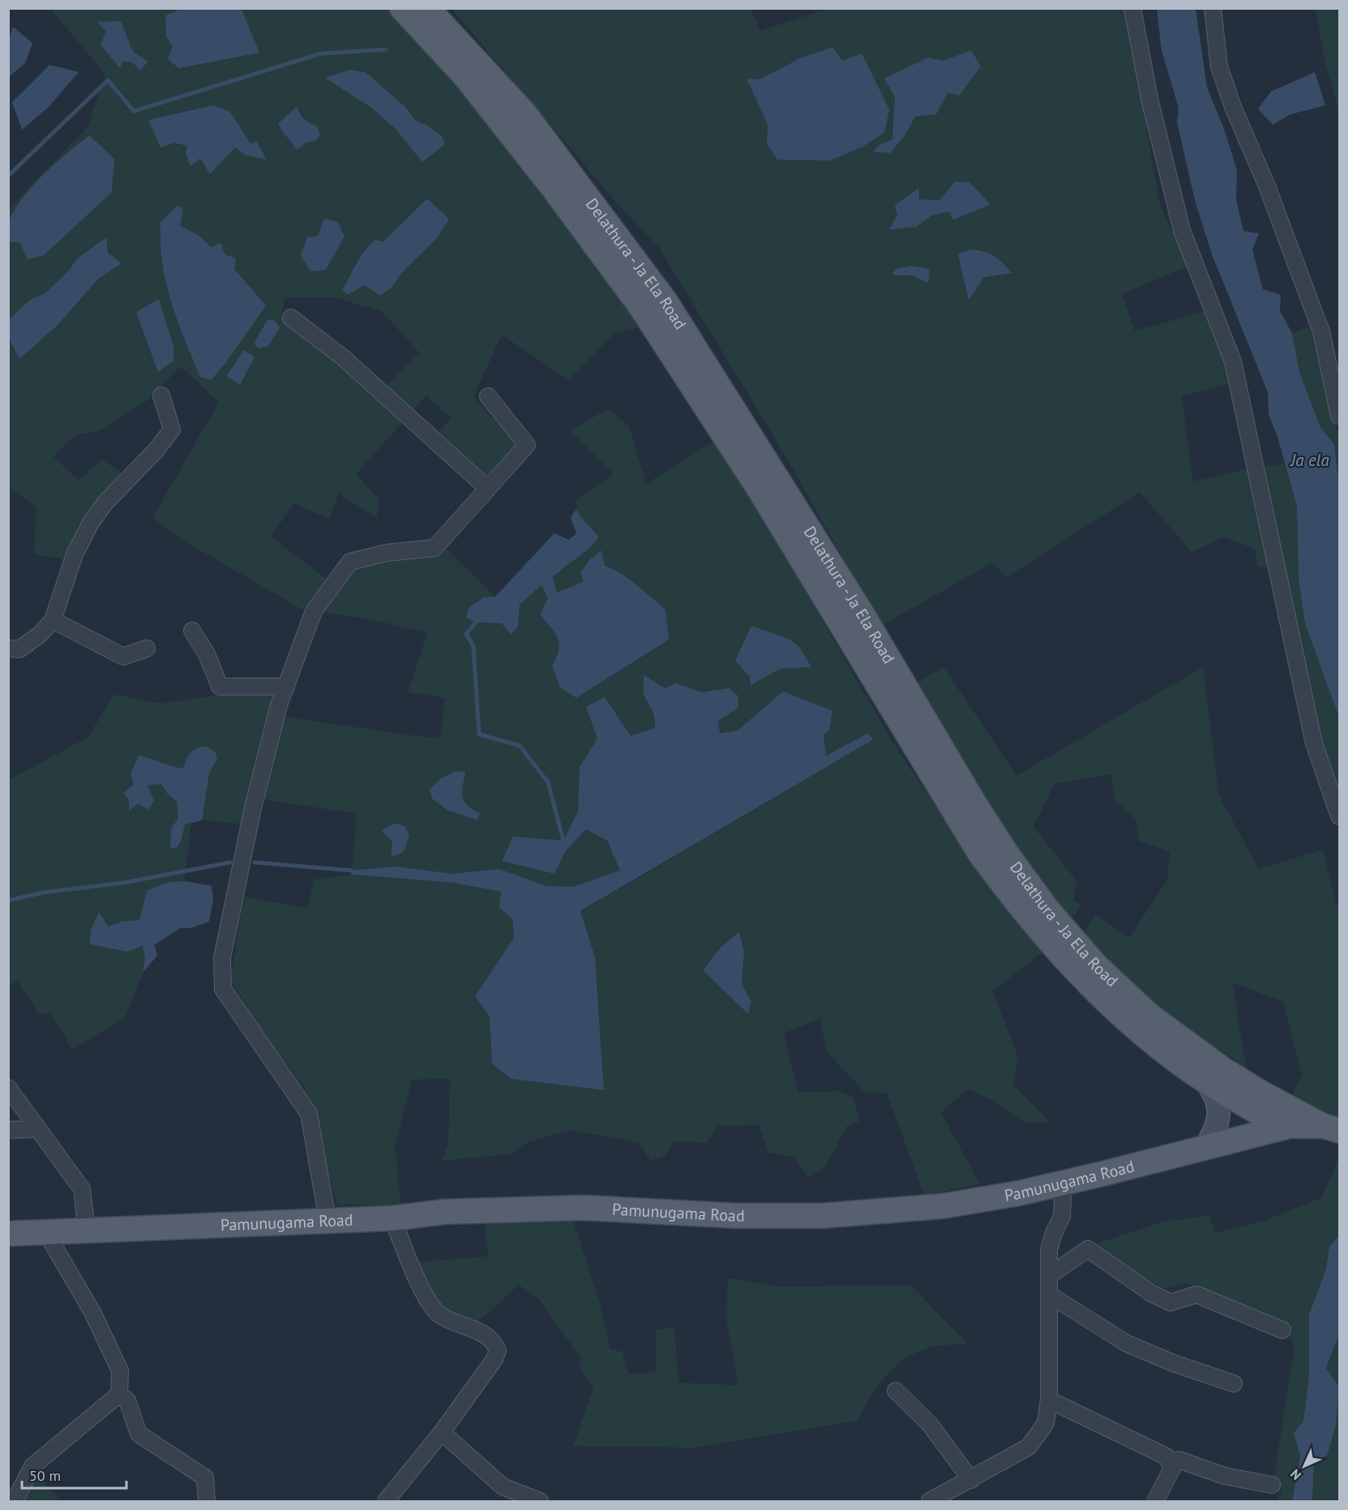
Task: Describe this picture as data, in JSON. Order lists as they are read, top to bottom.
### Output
{
  "streets": {
    "main road": ["Delathura - Ja Ela Road", "Pamunugama Road"]
  },
  "crossings": [
    ["Delathura - Ja Ela Road", "Pamunugama Road"]
  ],
  "water": ["Ja ela"],
  "scale_bar": "50 m",
  "north": "bottom left"
}
